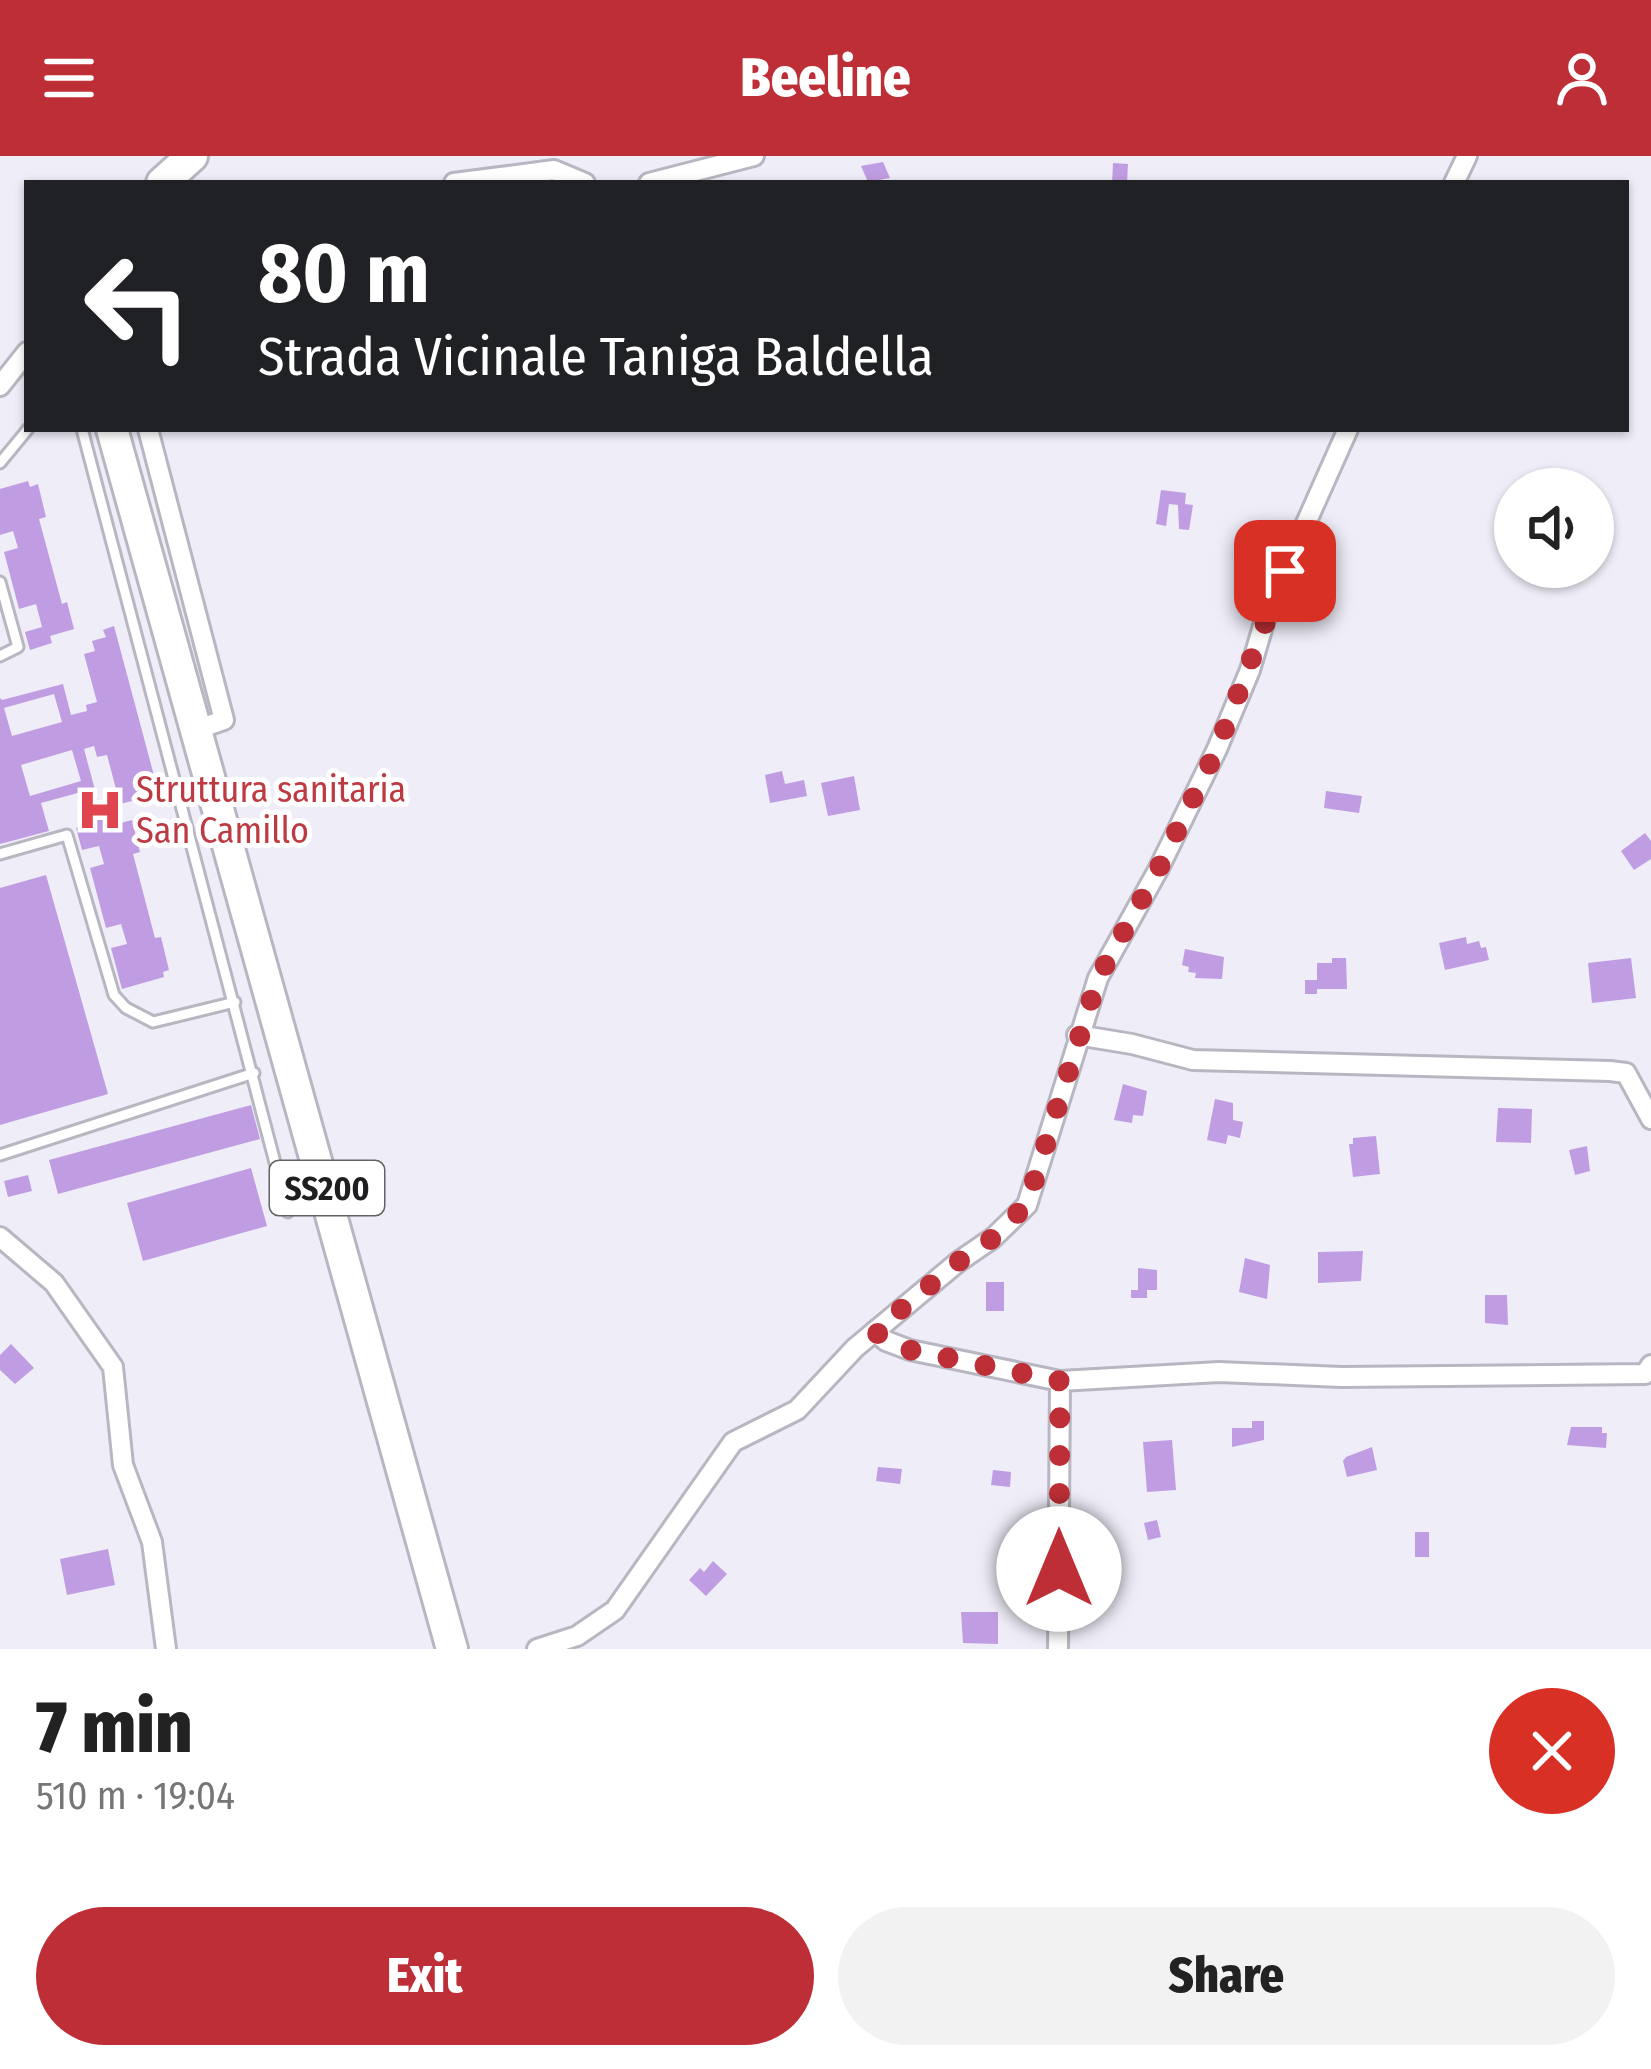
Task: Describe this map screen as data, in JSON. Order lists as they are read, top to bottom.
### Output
{
  "streets": {
    "main road": ["SS200"]
  },
  "places": {
    "hospital": ["Struttura sanitaria San Camillo"]
  },
  "page": {
    "header": "Beeline",
    "turn": ["80 m", "Strada Vicinale Taniga Baldella"],
    "heading": ["7 min", "510 m · 19:04"],
    "buttons": ["Exit", "Share"]
  }
}
